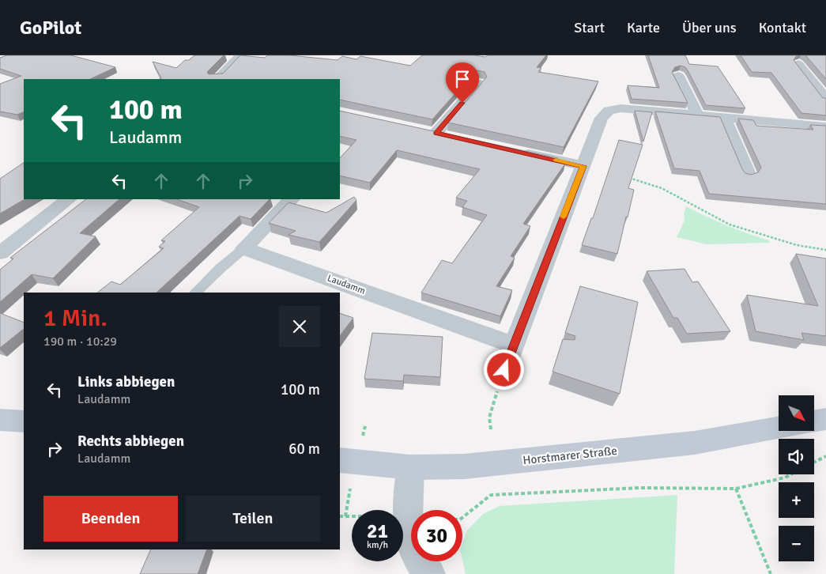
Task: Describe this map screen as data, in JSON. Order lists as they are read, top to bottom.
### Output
{
  "streets": {
    "main road": ["Horstmarer Straße"],
    "street": ["Laudamm"]
  },
  "north": "bottom right",
  "page": {
    "header": "GoPilot",
    "nav": [
      "Start",
      "Karte",
      "Über uns",
      "Kontakt"
    ],
    "turn": ["100 m", "Laudamm"],
    "heading": ["1 Min.", "190 m · 10:29"],
    "list": [
      {
        "name": "Links abbiegen",
        "note": "Laudamm",
        "value": "100 m"
      },
      {
        "name": "Rechts abbiegen",
        "note": "Laudamm",
        "value": "60 m"
      }
    ],
    "map_buttons": ["+", "−"],
    "buttons": ["Beenden", "Teilen"],
    "speed": "21 km/h",
    "limit": "30"
  }
}
